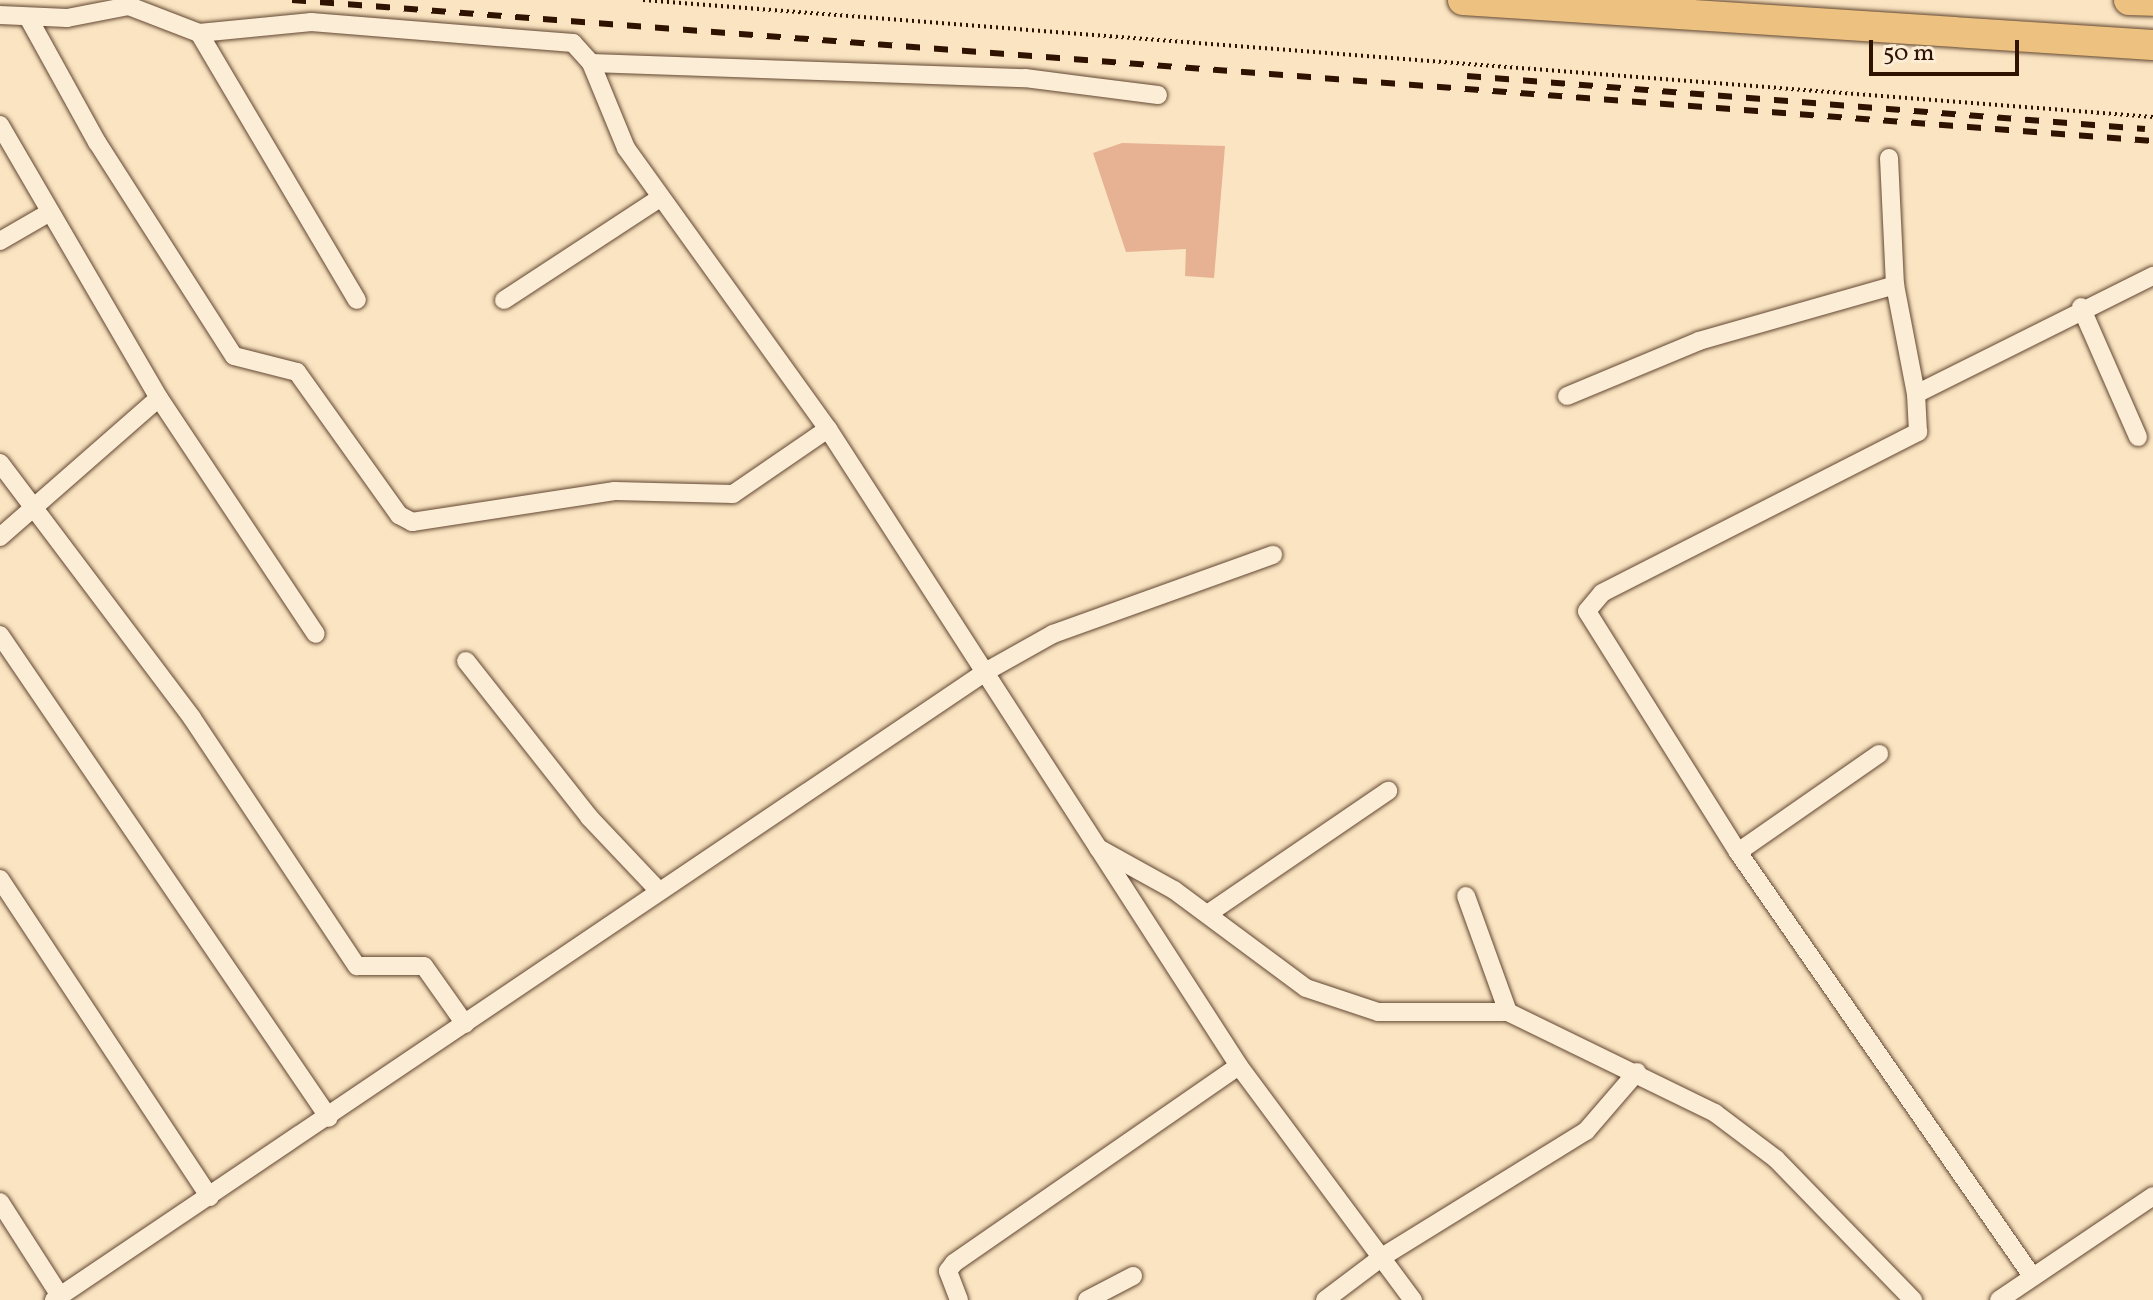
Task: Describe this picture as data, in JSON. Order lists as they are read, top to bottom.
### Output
{
  "scale_bar": "50 m"
}
